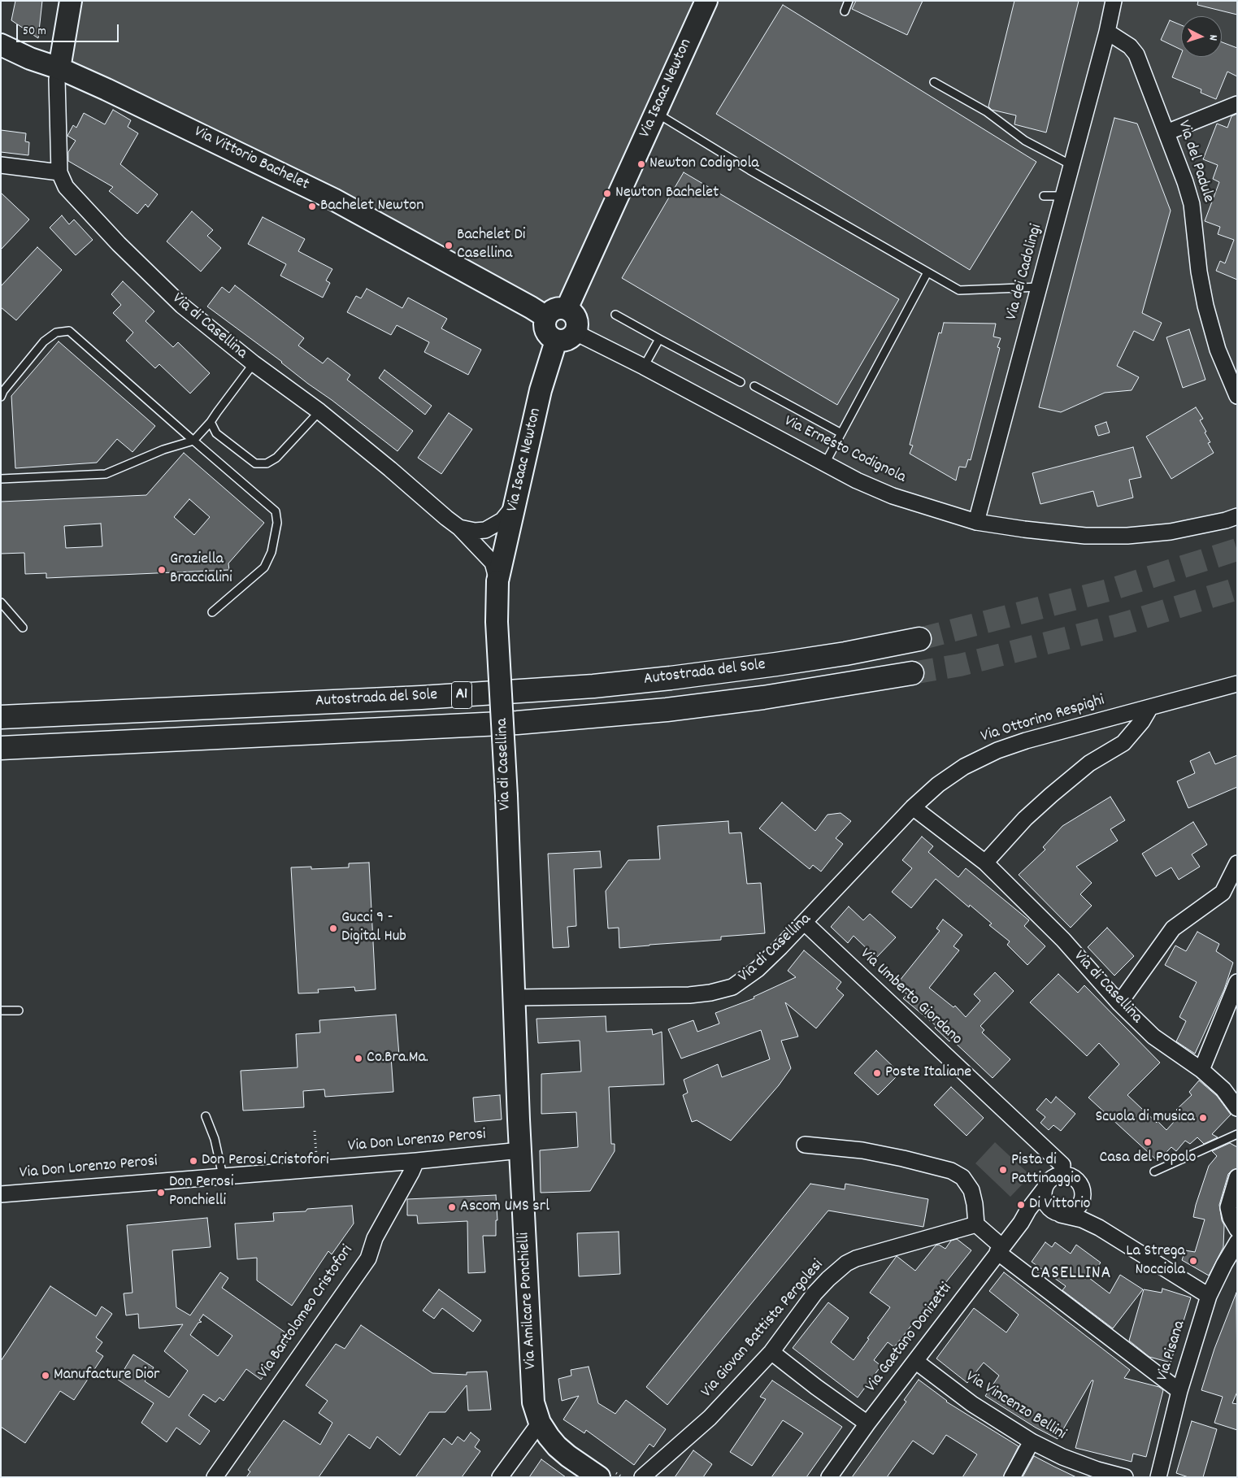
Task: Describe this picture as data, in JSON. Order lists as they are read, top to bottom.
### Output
{
  "streets": {
    "highway": ["Autostrada del Sole", "A1"],
    "street": [
      "Via Isaac Newton",
      "Via Vittorio Bachelet",
      "Via del Padule",
      "Via dei Cadolingi",
      "Via di Casellina",
      "Via Ernesto Codignola",
      "Via Ottorino Respighi",
      "Via Umberto Giordano",
      "Via Don Lorenzo Perosi",
      "Via Amilcare Ponchielli",
      "Via Bartolomeo Cristofori",
      "Via Giovan Battista Pergolesi",
      "Via Gaetano Donizetti",
      "Via Pisana",
      "Via Vincenzo Bellini"
    ]
  },
  "crossings": [
    ["Via Isaac Newton", "Via Vittorio Bachelet"],
    ["Via Isaac Newton", "Via di Casellina"],
    ["Via Isaac Newton", "Via Ernesto Codignola"],
    ["Via Vittorio Bachelet", "Via di Casellina"],
    ["Via Vittorio Bachelet", "Via Ernesto Codignola"],
    ["Via del Padule", "Via dei Cadolingi"],
    ["Via dei Cadolingi", "Via Ernesto Codignola"],
    ["Via di Casellina", "Via Ottorino Respighi"],
    ["Via di Casellina", "Via Umberto Giordano"],
    ["Via di Casellina", "Via Amilcare Ponchielli"],
    ["Via Umberto Giordano", "Via Gaetano Donizetti"],
    ["Via Don Lorenzo Perosi", "Via Amilcare Ponchielli"],
    ["Via Don Lorenzo Perosi", "Via Bartolomeo Cristofori"],
    ["Via Gaetano Donizetti", "Via Vincenzo Bellini"]
  ],
  "districts": ["CASELLINA"],
  "places": [
    "Newton Codignola",
    "Newton Bachelet",
    "Bachelet Newton",
    "Bachelet Di Casellina",
    "Graziella Braccialini",
    "Gucci 9 - Digital Hub",
    "Co.Bra.Ma.",
    "Poste Italiane",
    "Scuola di musica",
    "Casa del Popolo",
    "Don Perosi Cristofori",
    "Pista di Pattinaggio",
    "Don Perosi Ponchielli",
    "Di Vittorio",
    "Ascom UMS srl",
    "La Strega Nocciola",
    "Manufacture Dior"
  ],
  "scale_bar": "50 m",
  "north": "right"
}
